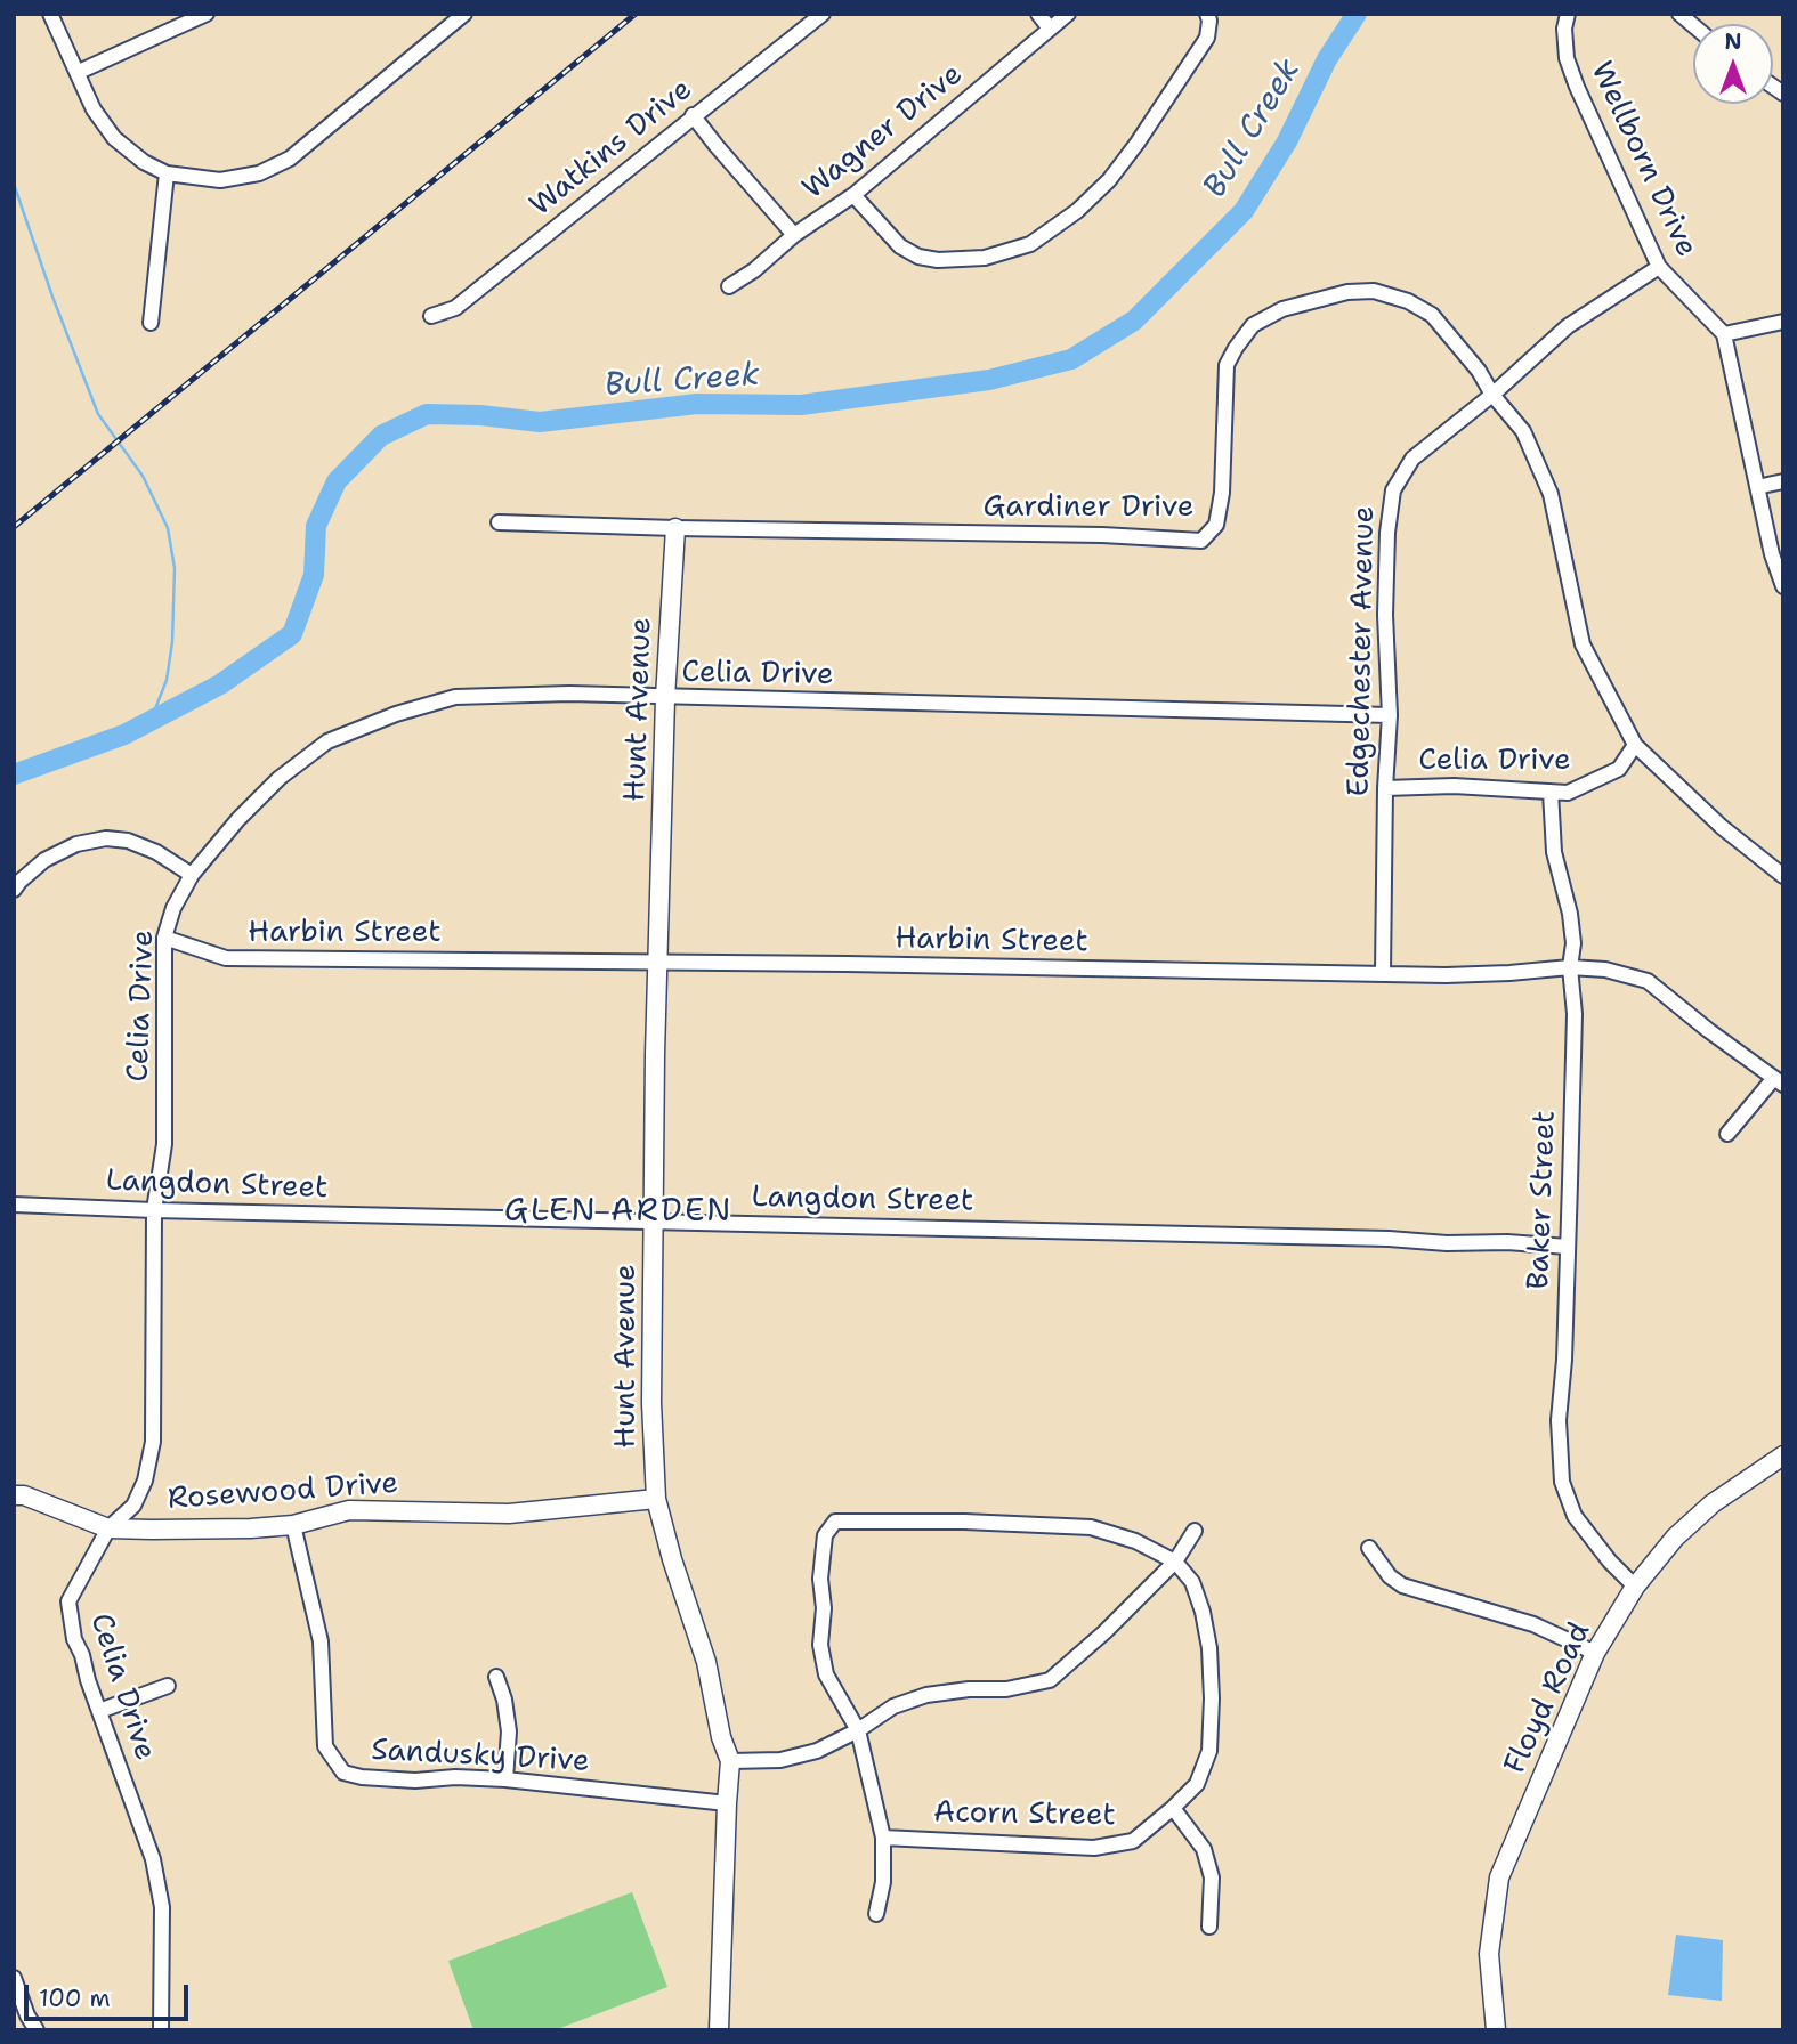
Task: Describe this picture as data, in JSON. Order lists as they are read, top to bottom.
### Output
{
  "streets": {
    "street": [
      "Wagner Drive",
      "Watkins Drive",
      "Wellborn Drive",
      "Gardiner Drive",
      "Edgechester Avenue",
      "Celia Drive",
      "Hunt Avenue",
      "Harbin Street",
      "Langdon Street",
      "Baker Street",
      "Rosewood Drive",
      "Floyd Road",
      "Sandusky Drive",
      "Acorn Street"
    ]
  },
  "crossings": [
    ["Wellborn Drive", "Edgechester Avenue"],
    ["Gardiner Drive", "Edgechester Avenue"],
    ["Gardiner Drive", "Celia Drive"],
    ["Gardiner Drive", "Hunt Avenue"],
    ["Edgechester Avenue", "Celia Drive"],
    ["Edgechester Avenue", "Harbin Street"],
    ["Celia Drive", "Hunt Avenue"],
    ["Celia Drive", "Harbin Street"],
    ["Celia Drive", "Langdon Street"],
    ["Celia Drive", "Baker Street"],
    ["Celia Drive", "Rosewood Drive"],
    ["Hunt Avenue", "Harbin Street"],
    ["Hunt Avenue", "Langdon Street"],
    ["Hunt Avenue", "Rosewood Drive"],
    ["Hunt Avenue", "Sandusky Drive"],
    ["Harbin Street", "Baker Street"],
    ["Langdon Street", "Baker Street"],
    ["Baker Street", "Floyd Road"],
    ["Rosewood Drive", "Sandusky Drive"]
  ],
  "districts": ["GLEN ARDEN"],
  "water": ["Bull Creek"],
  "scale_bar": "100 m",
  "north": "top"
}
